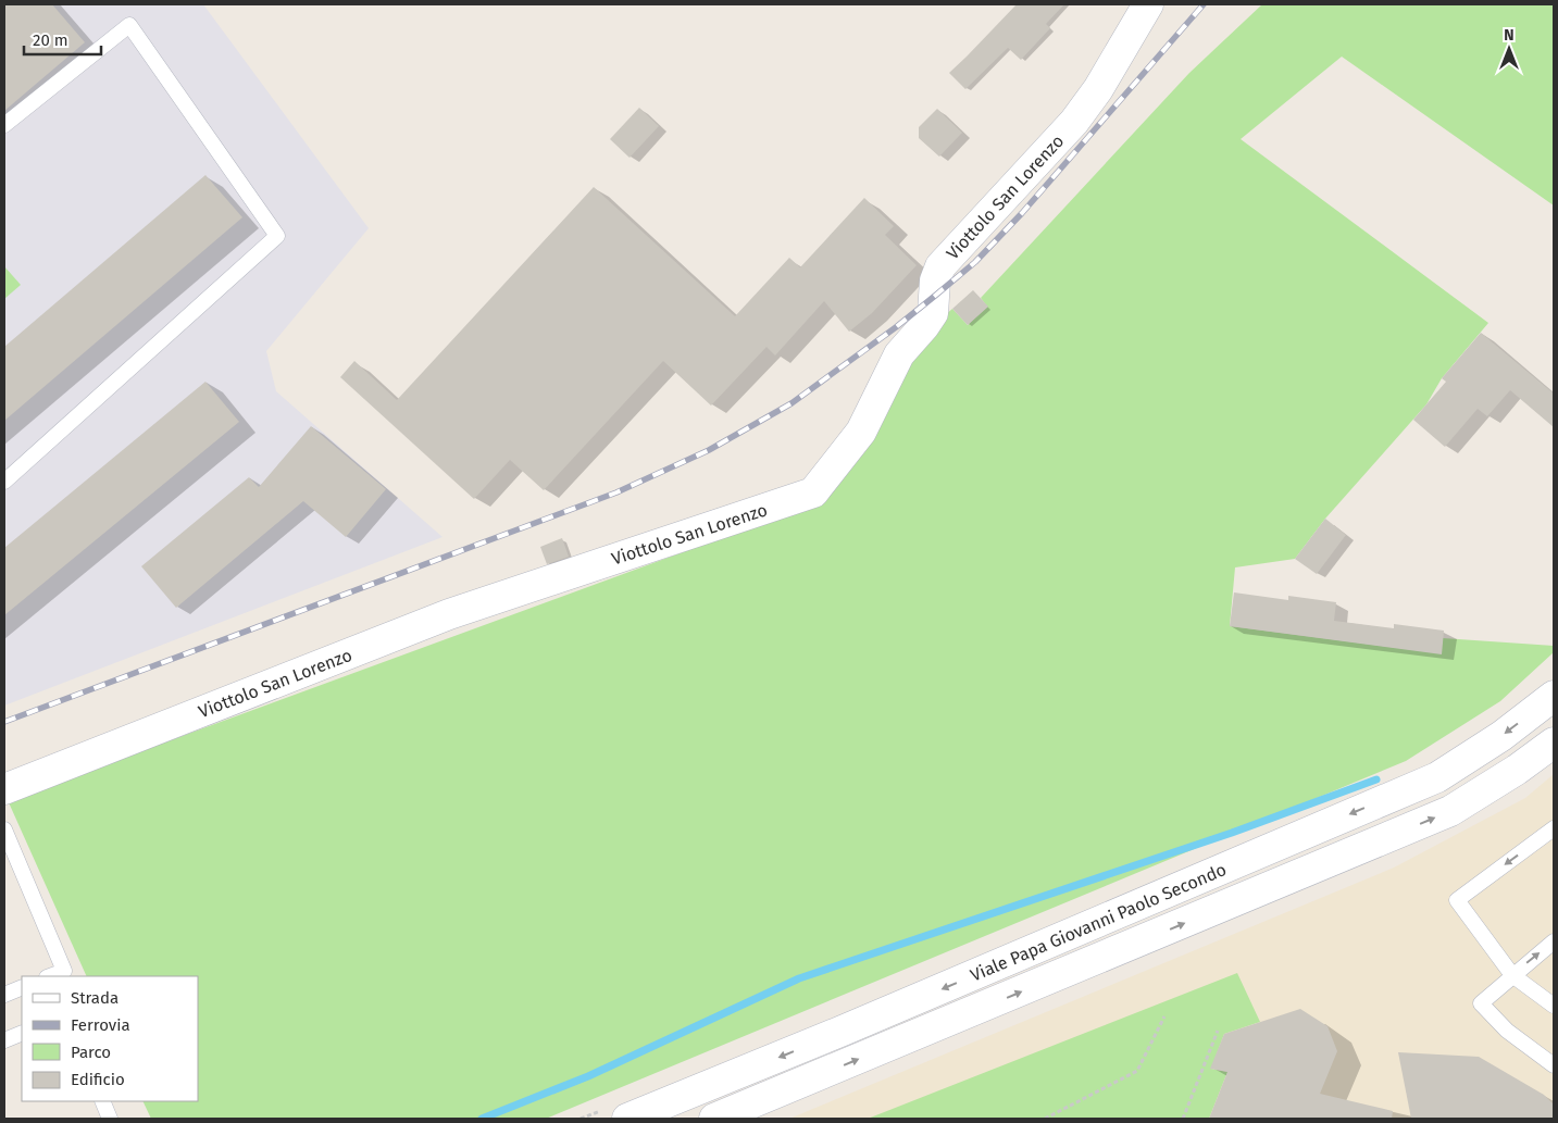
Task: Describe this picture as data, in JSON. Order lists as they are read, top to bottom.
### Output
{
  "streets": {
    "main road": ["Viottolo San Lorenzo", "Viale Papa Giovanni Paolo Secondo"]
  },
  "legend": [
    "Strada",
    "Ferrovia",
    "Parco",
    "Edificio"
  ],
  "scale_bar": "20 m",
  "north": "top"
}
